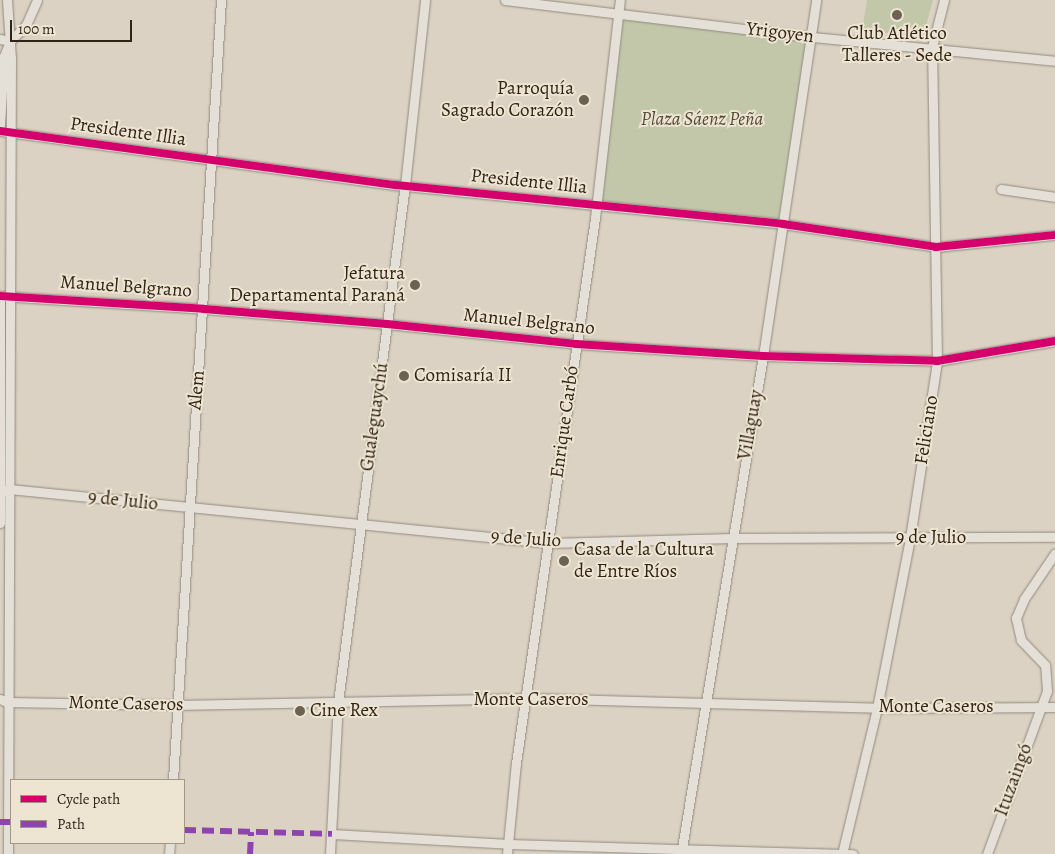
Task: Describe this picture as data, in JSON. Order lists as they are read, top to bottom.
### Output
{
  "streets": {
    "street": [
      "Yrigoyen",
      "Presidente Illia",
      "Manuel Belgrano",
      "Alem",
      "Gualeguaychú",
      "Enrique Carbó",
      "Villaguay",
      "Feliciano",
      "9 de Julio",
      "Monte Caseros",
      "Ituzaingó"
    ]
  },
  "crossings": [
    ["Yrigoyen", "Enrique Carbó"],
    ["Yrigoyen", "Villaguay"],
    ["Yrigoyen", "Feliciano"],
    ["Presidente Illia", "Alem"],
    ["Presidente Illia", "Gualeguaychú"],
    ["Presidente Illia", "Enrique Carbó"],
    ["Presidente Illia", "Villaguay"],
    ["Presidente Illia", "Feliciano"],
    ["Manuel Belgrano", "Alem"],
    ["Manuel Belgrano", "Gualeguaychú"],
    ["Manuel Belgrano", "Enrique Carbó"],
    ["Manuel Belgrano", "Villaguay"],
    ["Manuel Belgrano", "Feliciano"],
    ["Alem", "9 de Julio"],
    ["Alem", "Monte Caseros"],
    ["Gualeguaychú", "9 de Julio"],
    ["Gualeguaychú", "Monte Caseros"],
    ["Enrique Carbó", "9 de Julio"],
    ["Enrique Carbó", "Monte Caseros"],
    ["Villaguay", "9 de Julio"],
    ["Villaguay", "Monte Caseros"],
    ["Feliciano", "9 de Julio"],
    ["Feliciano", "Monte Caseros"],
    ["Monte Caseros", "Ituzaingó"]
  ],
  "parks": ["Plaza Sáenz Peña"],
  "places": [
    "Club Atlético Talleres - Sede",
    "Parroquía Sagrado Corazón",
    "Jefatura Departamental Paraná",
    "Comisaría II",
    "Casa de la Cultura de Entre Ríos",
    "Cine Rex"
  ],
  "legend": ["Cycle path", "Path"],
  "scale_bar": "100 m"
}
